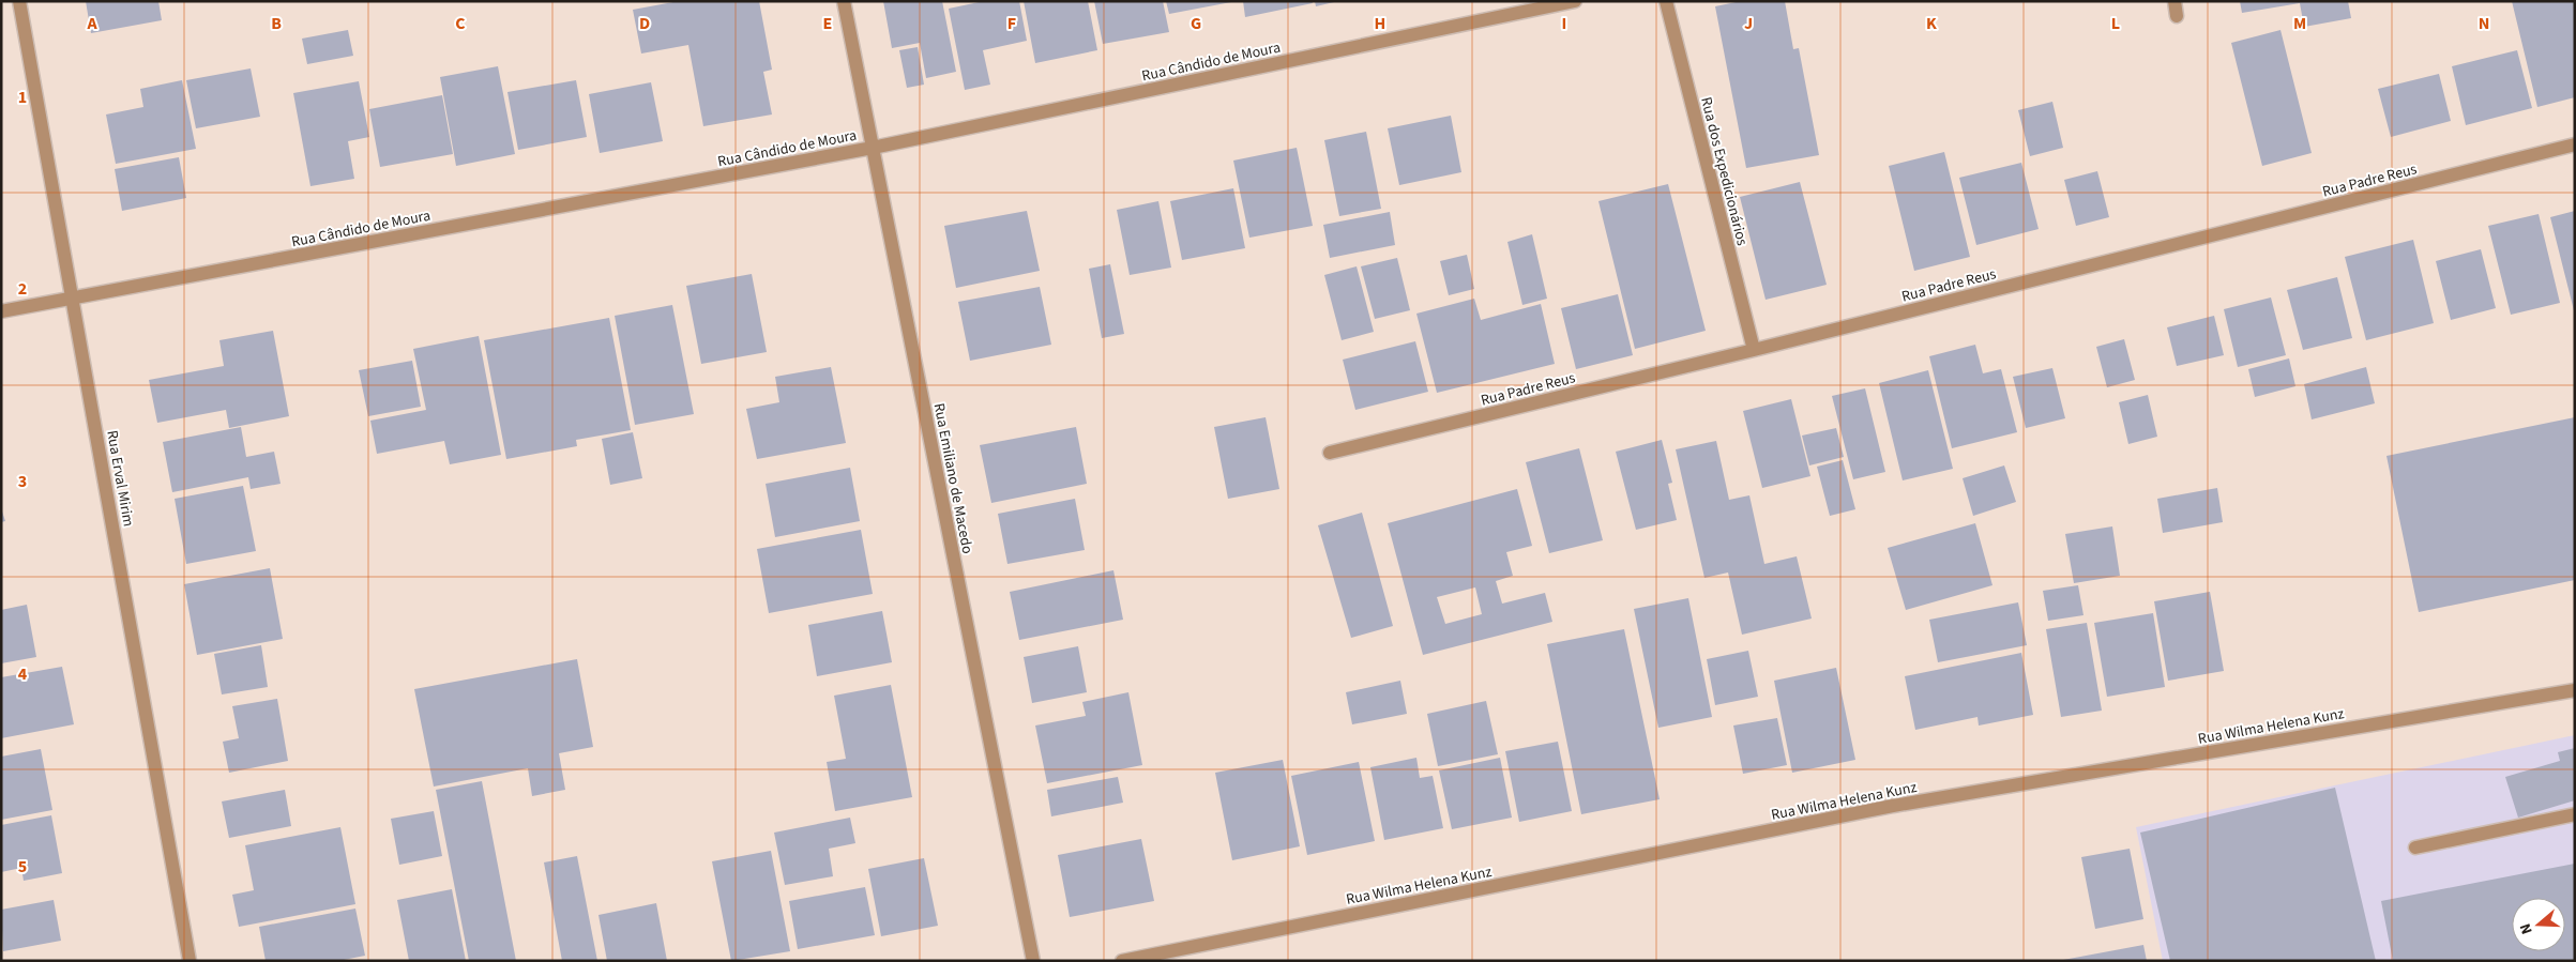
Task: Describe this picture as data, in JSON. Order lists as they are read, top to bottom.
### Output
{
  "streets": {
    "street": [
      "Rua Cândido de Moura",
      "Rua dos Expedicionários",
      "Rua Padre Reus",
      "Rua Erval Mirim",
      "Rua Emiliano de Macedo",
      "Rua Wilma Helena Kunz"
    ]
  },
  "crossings": [
    ["Rua Cândido de Moura", "Rua Erval Mirim"],
    ["Rua Cândido de Moura", "Rua Emiliano de Macedo"],
    ["Rua dos Expedicionários", "Rua Padre Reus"]
  ],
  "north": "left",
  "grid": {
    "columns": [
      "A",
      "B",
      "C",
      "D",
      "E",
      "F",
      "G",
      "H",
      "I",
      "J",
      "K",
      "L",
      "M",
      "N"
    ],
    "rows": [
      "1",
      "2",
      "3",
      "4",
      "5"
    ]
  }
}
